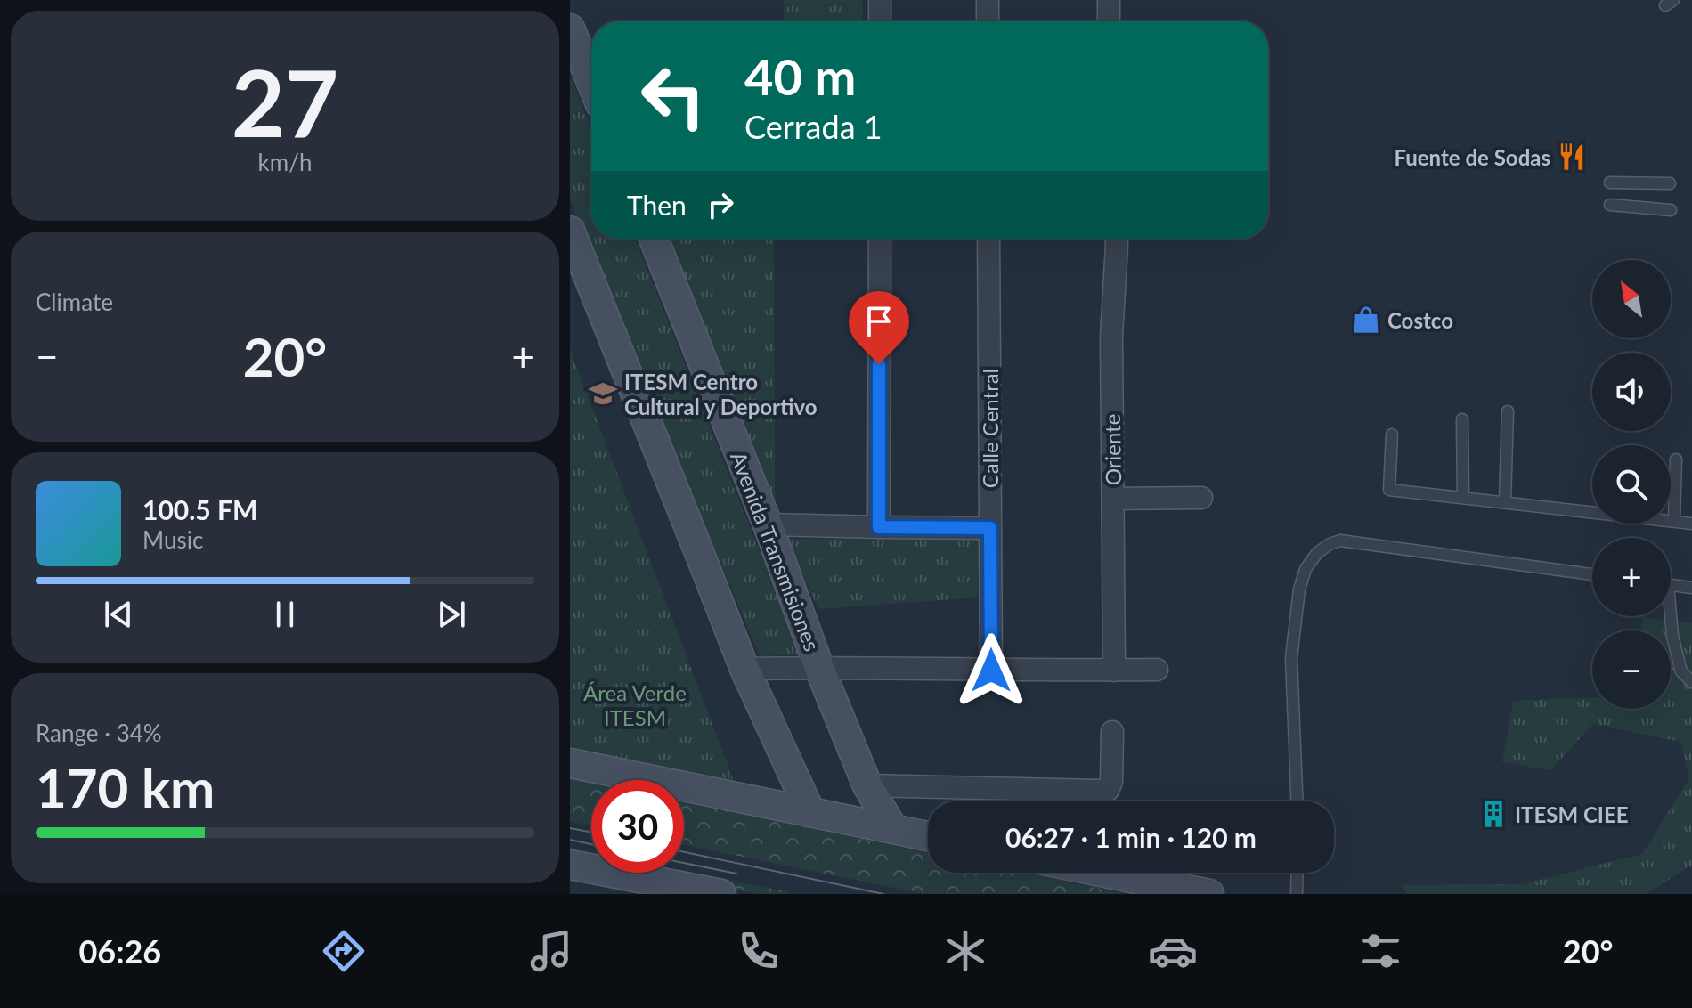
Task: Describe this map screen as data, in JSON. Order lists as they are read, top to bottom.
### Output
{
  "streets": {
    "street": ["Calle Central", "Oriente", "Avenida Transmisiones"]
  },
  "parks": ["Área Verde ITESM"],
  "places": {
    "restaurant": ["Fuente de Sodas"],
    "shop": ["Costco"],
    "school or university": ["ITESM Centro Cultural y Deportivo"],
    "building": ["ITESM CIEE"]
  },
  "north": "top left",
  "page": {
    "tile": [
      ["27", "km/h"],
      "Climate",
      ["Range · 34%", "170 km"]
    ],
    "turn": ["40 m", "Cerrada 1"],
    "then": "Then",
    "map_buttons": ["+", "−"],
    "heat": ["−", "20°", "+"],
    "song": ["100.5 FM", "Music"],
    "limit": "30",
    "trip": "06:27 · 1 min · 120 m",
    "tabs": ["06:26", "20°"]
  }
}
